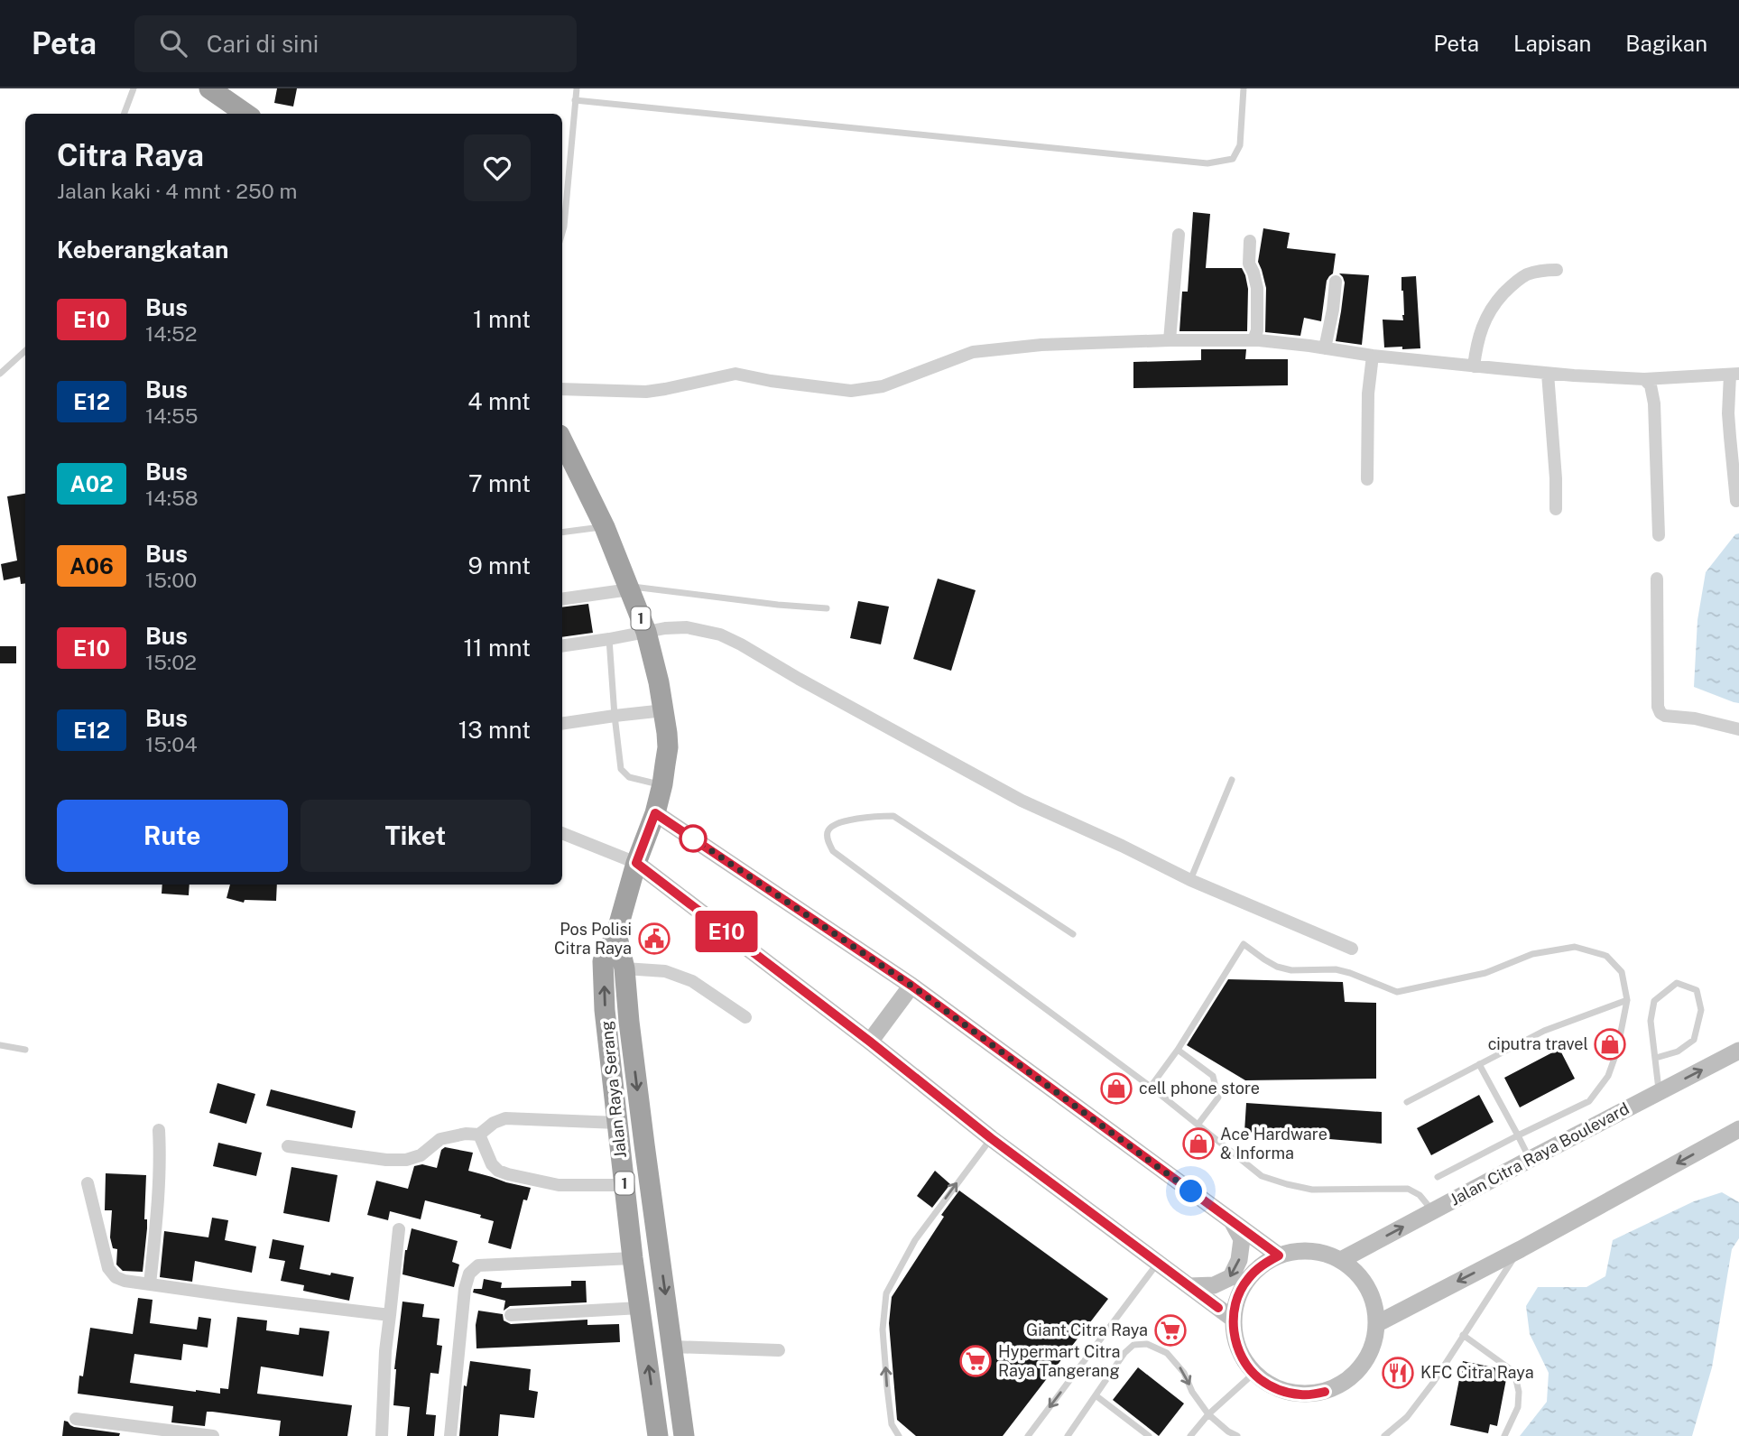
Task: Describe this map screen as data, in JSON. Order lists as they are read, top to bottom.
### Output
{
  "streets": {
    "highway": ["1", "Jalan Raya Serang"],
    "main road": ["Jalan Citra Raya Boulevard"]
  },
  "places": {
    "public building": ["Pos Polisi Citra Raya"],
    "shop": ["ciputra travel", "cell phone store", "Ace Hardware & Informa"],
    "supermarket": ["Giant Citra Raya", "Hypermart Citra Raya Tangerang"],
    "restaurant": ["KFC Citra Raya"]
  },
  "lines": ["bus line E10"],
  "page": {
    "header": "Peta",
    "search": "Cari di sini",
    "nav": ["Peta", "Lapisan", "Bagikan"],
    "on_map": "E10",
    "heading": [
      ["Citra Raya", "Jalan kaki · 4 mnt · 250 m"],
      "Keberangkatan"
    ],
    "list": [
      {
        "mark": "E10",
        "name": "Bus",
        "note": "14:52",
        "value": "1 mnt"
      },
      {
        "mark": "E12",
        "name": "Bus",
        "note": "14:55",
        "value": "4 mnt"
      },
      {
        "mark": "A02",
        "name": "Bus",
        "note": "14:58",
        "value": "7 mnt"
      },
      {
        "mark": "A06",
        "name": "Bus",
        "note": "15:00",
        "value": "9 mnt"
      },
      {
        "mark": "E10",
        "name": "Bus",
        "note": "15:02",
        "value": "11 mnt"
      },
      {
        "mark": "E12",
        "name": "Bus",
        "note": "15:04",
        "value": "13 mnt"
      }
    ],
    "buttons": ["Rute", "Tiket"]
  }
}
